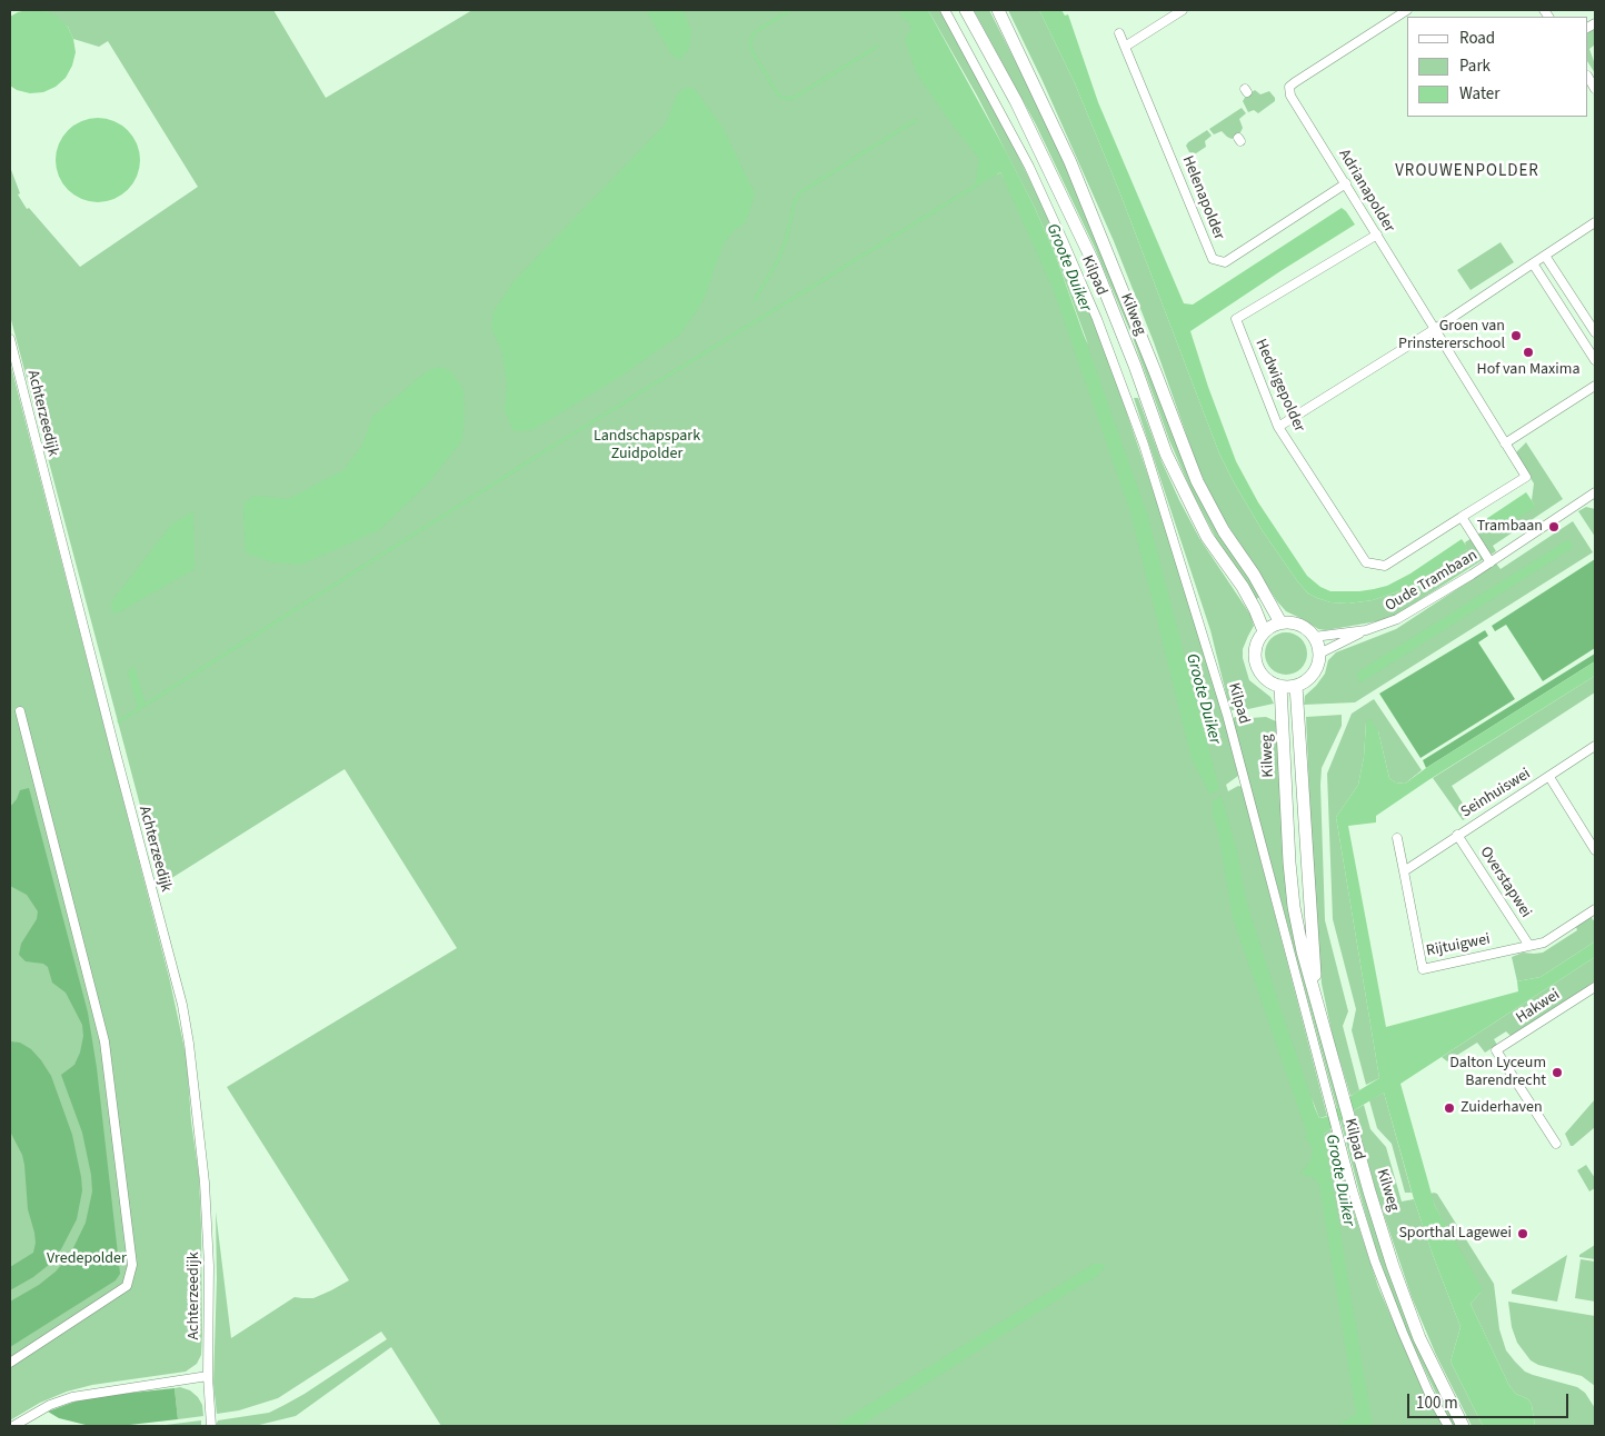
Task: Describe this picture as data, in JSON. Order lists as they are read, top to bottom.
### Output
{
  "streets": {
    "main road": ["Kilweg"],
    "street": [
      "Adrianapolder",
      "Helenapolder",
      "Kilpad",
      "Hedwigepolder",
      "Achterzeedijk",
      "Oude Trambaan",
      "Seinhuiswei",
      "Overstapwei",
      "Rijtuigwei",
      "Hakwei"
    ]
  },
  "crossings": [
    ["Adrianapolder", "Helenapolder"],
    ["Adrianapolder", "Hedwigepolder"],
    ["Seinhuiswei", "Overstapwei"],
    ["Overstapwei", "Rijtuigwei"]
  ],
  "districts": ["VROUWENPOLDER"],
  "water": ["Groote Duiker"],
  "parks": ["Landschapspark Zuidpolder", "Vredepolder"],
  "places": [
    "Groen van Prinstererschool",
    "Hof van Maxima",
    "Trambaan",
    "Dalton Lyceum Barendrecht",
    "Zuiderhaven",
    "Sporthal Lagewei"
  ],
  "legend": ["Road", "Park", "Water"],
  "scale_bar": "100 m"
}
